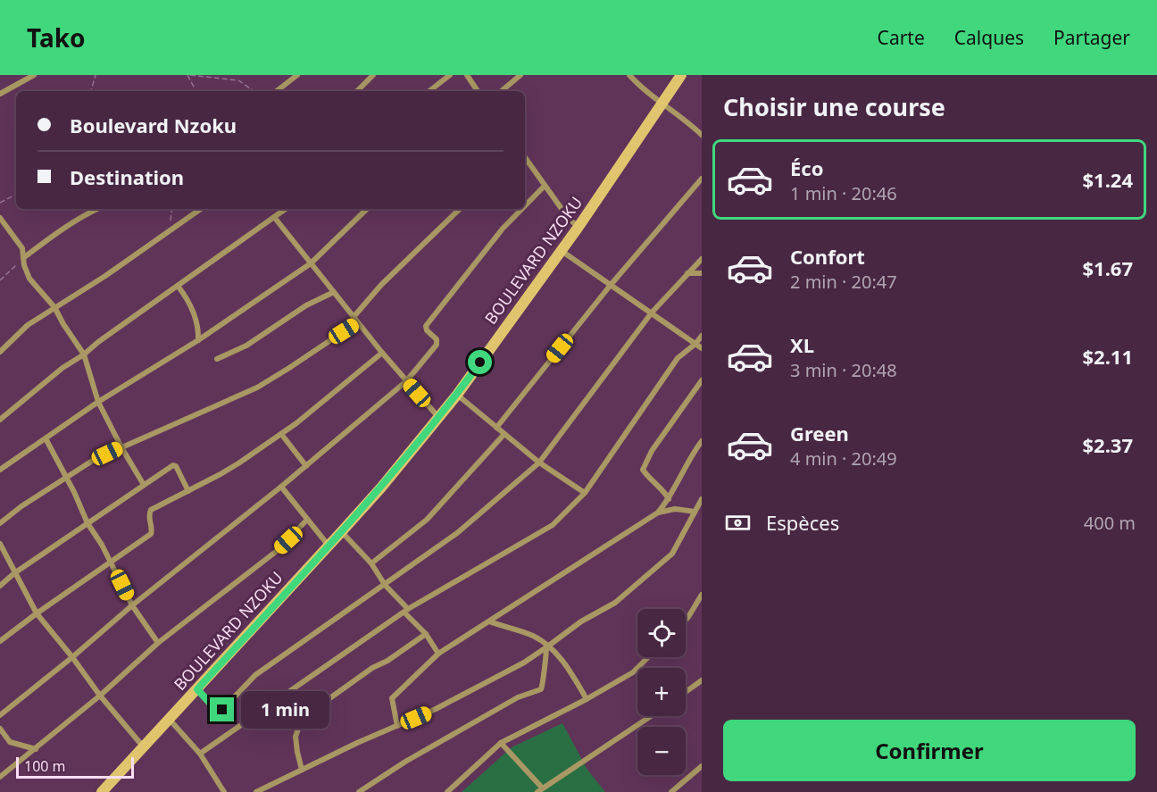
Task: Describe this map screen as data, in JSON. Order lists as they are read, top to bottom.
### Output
{
  "streets": {
    "street": ["BOULEVARD NZOKU"]
  },
  "scale_bar": "100 m",
  "page": {
    "header": "Tako",
    "nav": ["Carte", "Calques", "Partager"],
    "heading": "Choisir une course",
    "banner": ["Boulevard Nzoku", "Destination"],
    "list": [
      {
        "name": "Éco",
        "note": "1 min · 20:46",
        "value": "$1.24"
      },
      {
        "name": "Confort",
        "note": "2 min · 20:47",
        "value": "$1.67"
      },
      {
        "name": "XL",
        "note": "3 min · 20:48",
        "value": "$2.11"
      },
      {
        "name": "Green",
        "note": "4 min · 20:49",
        "value": "$2.37"
      }
    ],
    "pay": ["Espèces", "400 m"],
    "map_buttons": ["+", "−"],
    "bubble": "1 min",
    "buttons": "Confirmer",
    "scale": "100 m"
  }
}
